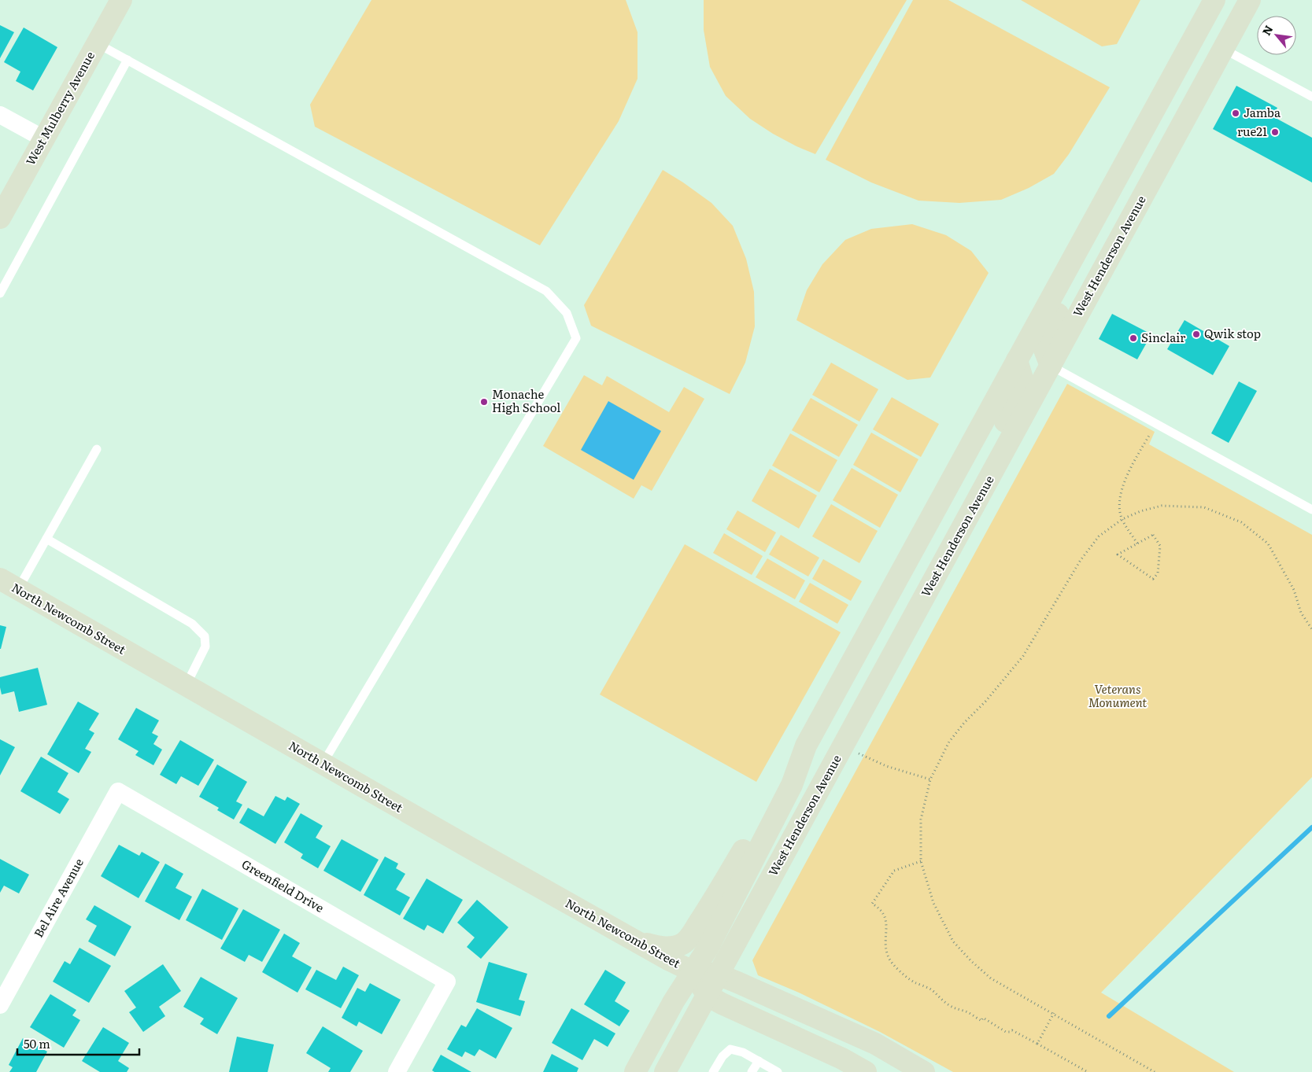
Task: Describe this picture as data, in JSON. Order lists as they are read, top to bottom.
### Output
{
  "streets": {
    "main road": ["West Mulberry Avenue", "West Henderson Avenue", "North Newcomb Street"],
    "street": ["Greenfield Drive", "Bel Aire Avenue"]
  },
  "crossings": [
    ["West Henderson Avenue", "North Newcomb Street"],
    ["Greenfield Drive", "Bel Aire Avenue"]
  ],
  "parks": ["Veterans Monument"],
  "places": [
    "Jamba",
    "rue21",
    "Qwik stop",
    "Sinclair",
    "Monache High School"
  ],
  "scale_bar": "50 m",
  "north": "top left"
}
